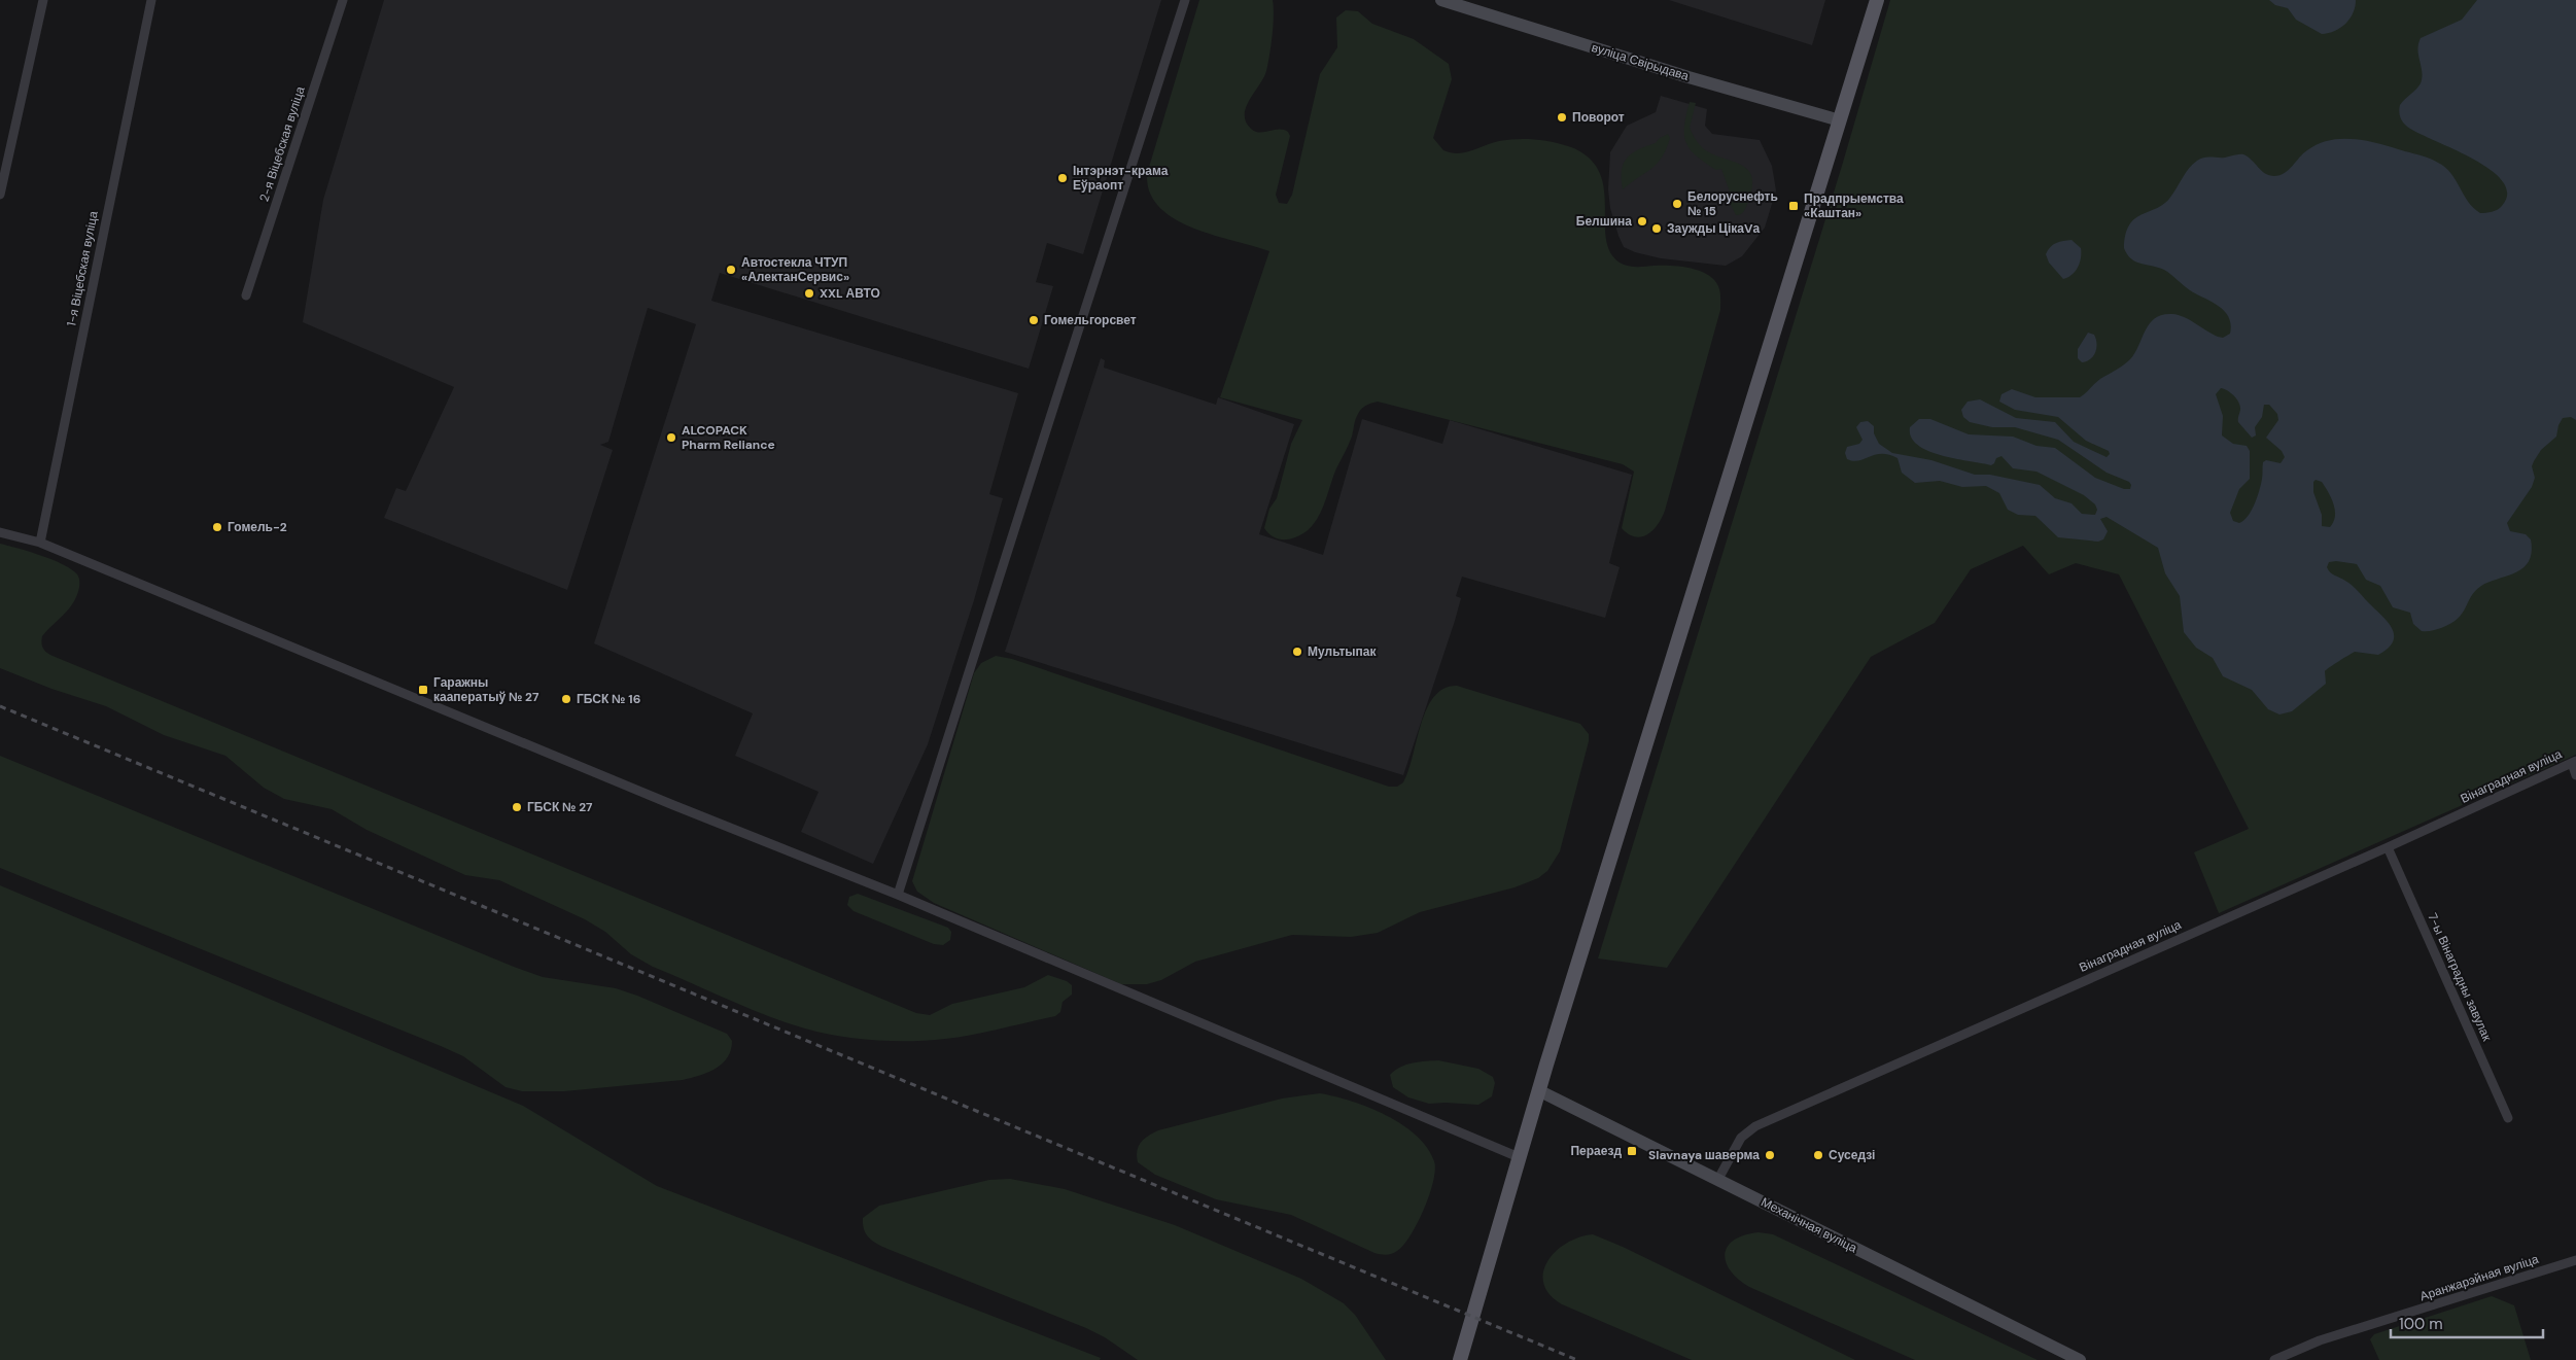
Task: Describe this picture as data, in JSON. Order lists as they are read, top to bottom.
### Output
{
  "streets": {
    "street": [
      "вуліца Свірыдава",
      "2-я Віцебская вуліца",
      "1-я Віцебская вуліца",
      "Вінаградная вуліца",
      "7-ы Вінаградны завулак",
      "Механічная вуліца",
      "Аранжарэйная вуліца"
    ]
  },
  "crossings": [
    ["Вінаградная вуліца", "7-ы Вінаградны завулак"],
    ["Вінаградная вуліца", "Механічная вуліца"]
  ],
  "places": {
    "other": [
      "Поворот",
      "Інтэрнэт-крама Еўраопт",
      "Белоруснефть № 15",
      "Белшина",
      "Заужды ЦікаVа",
      "Автостекла ЧТУП «АлектанСервис»",
      "XXL АВТО",
      "Гомельгорсвет",
      "ALCOPACK Pharm Reliance",
      "Гомель-2",
      "Мультыпак",
      "ГБСК № 16",
      "ГБСК № 27",
      "Slavnaya шаверма",
      "Суседзі"
    ],
    "transit": ["Прадпрыемства «Каштан»", "Гаражны кааператыў № 27", "Пераезд"]
  },
  "scale_bar": "100 m"
}
